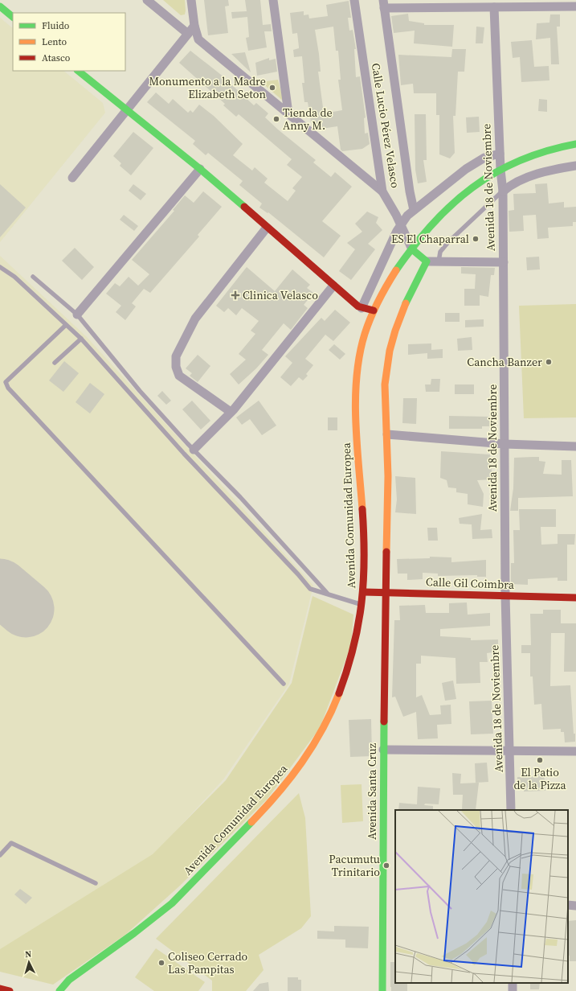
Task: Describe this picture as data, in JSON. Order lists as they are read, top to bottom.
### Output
{
  "streets": {
    "main road": ["Avenida Comunidad Europea", "Calle Gil Coimbra", "Avenida Santa Cruz"],
    "street": ["Calle Lucio Pérez Velasco", "Avenida 18 de Noviembre"]
  },
  "crossings": [
    ["Calle Lucio Pérez Velasco", "Avenida Comunidad Europea"],
    ["Avenida 18 de Noviembre", "Avenida Comunidad Europea"],
    ["Avenida 18 de Noviembre", "Calle Gil Coimbra"],
    ["Avenida Comunidad Europea", "Calle Gil Coimbra"],
    ["Calle Gil Coimbra", "Avenida Santa Cruz"]
  ],
  "places": {
    "other": [
      "Monumento a la Madre Elizabeth Seton",
      "Tienda de Anny M.",
      "ES El Chaparral",
      "Cancha Banzer",
      "El Patio de la Pizza",
      "Pacumutu Trinitario",
      "Coliseo Cerrado Las Pampitas"
    ],
    "health": ["Clinica Velasco"]
  },
  "legend": ["Fluido", "Lento", "Atasco"],
  "north": "top"
}
